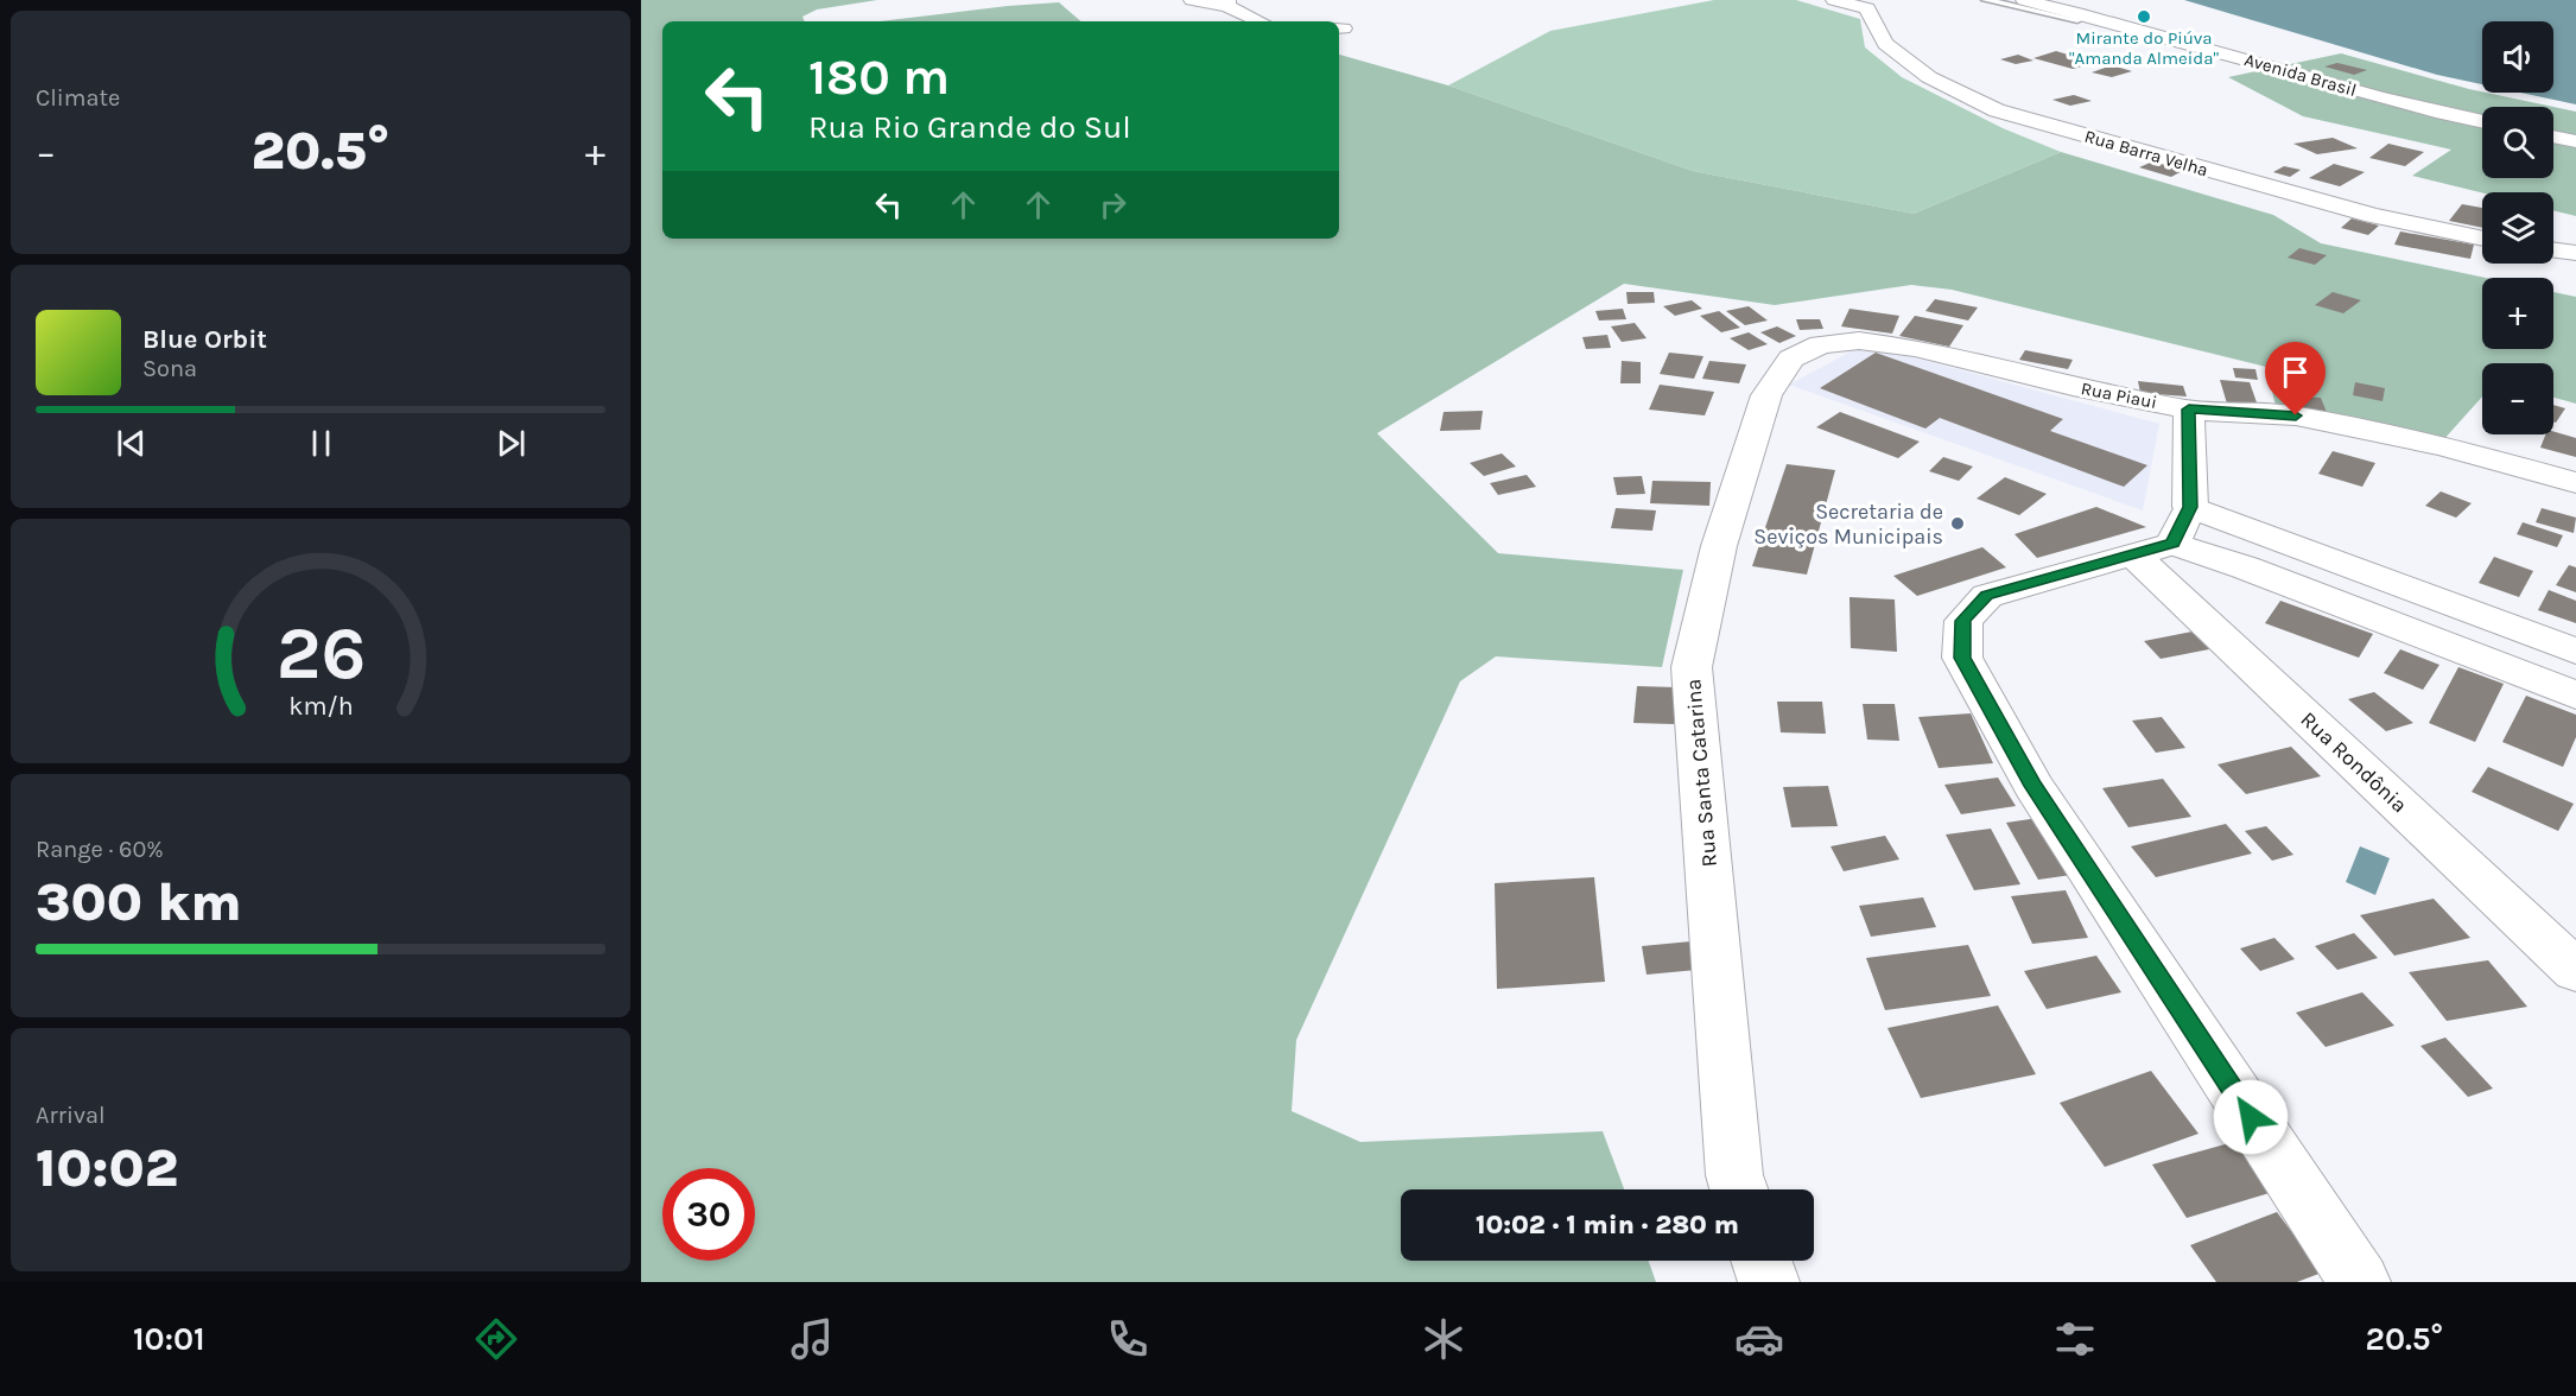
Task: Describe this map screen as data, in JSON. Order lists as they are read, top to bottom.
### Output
{
  "streets": {
    "street": [
      "Avenida Brasil",
      "Rua Barra Velha",
      "Rua Piaui",
      "Rua Rondônia",
      "Rua Santa Catarina"
    ]
  },
  "crossings": [
    ["Rua Piaui", "Rua Santa Catarina"]
  ],
  "places": ["Mirante do Piúva \"Amanda Almeida\"", "Secretaria de Seviços Municipais"],
  "page": {
    "tile": [
      "Climate",
      ["Range · 60%", "300 km"],
      ["Arrival", "10:02"]
    ],
    "map_buttons": ["+", "−"],
    "turn": ["180 m", "Rua Rio Grande do Sul"],
    "heat": ["−", "20.5°", "+"],
    "song": ["Blue Orbit", "Sona"],
    "limit": "30",
    "trip": "10:02 · 1 min · 280 m",
    "tabs": ["10:01", "20.5°"],
    "gauge": ["26", "km/h"]
  }
}
